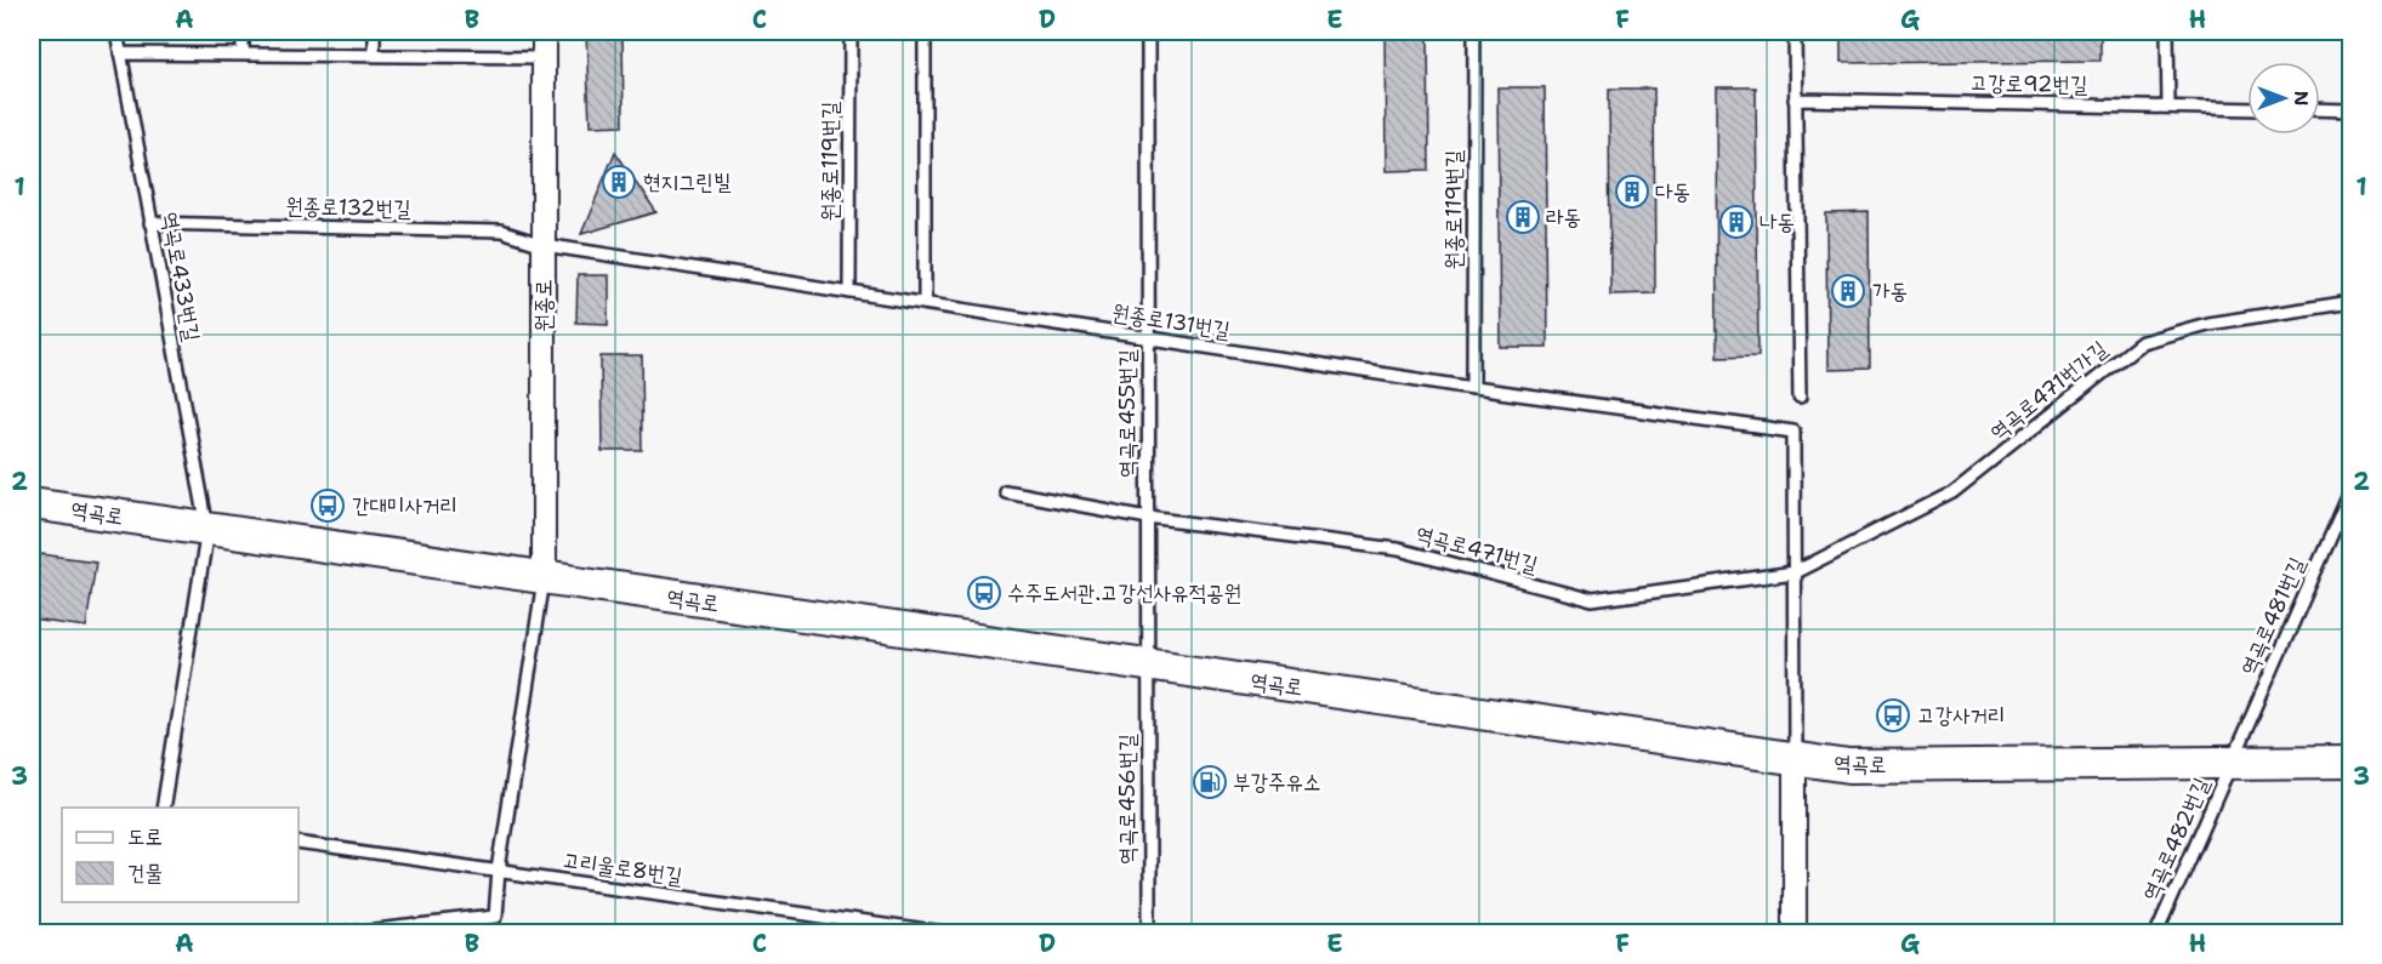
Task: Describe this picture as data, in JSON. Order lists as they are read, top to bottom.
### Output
{
  "streets": {
    "street": ["원종로", "역곡로"],
    "lane": [
      "고강로92번길",
      "원종로119번길",
      "원종로132번길",
      "역곡로433번길",
      "원종로131번길",
      "역곡로471번가길",
      "역곡로455번길",
      "역곡로471번길",
      "역곡로481번길",
      "역곡로456번길",
      "역곡로482번길",
      "고리울로8번길"
    ]
  },
  "crossings": [
    ["원종로119번길", "원종로131번길"],
    ["원종로132번길", "역곡로433번길"],
    ["원종로132번길", "원종로"],
    ["원종로132번길", "원종로131번길"],
    ["역곡로433번길", "역곡로"],
    ["원종로", "원종로131번길"],
    ["원종로", "역곡로"],
    ["원종로131번길", "역곡로471번가길"],
    ["원종로131번길", "역곡로455번길"],
    ["원종로131번길", "역곡로471번길"],
    ["역곡로471번가길", "역곡로471번길"],
    ["역곡로455번길", "역곡로"],
    ["역곡로455번길", "역곡로471번길"],
    ["역곡로455번길", "역곡로456번길"],
    ["역곡로", "역곡로481번길"],
    ["역곡로", "역곡로456번길"],
    ["역곡로", "역곡로482번길"],
    ["역곡로481번길", "역곡로482번길"]
  ],
  "places": {
    "building": [
      "현지그린빌",
      "다동",
      "라동",
      "나동",
      "가동"
    ],
    "bus stop": ["간대미사거리", "수주도서관.고강선사유적공원", "고강사거리"],
    "fuel station": ["부강주유소"]
  },
  "legend": ["도로", "건물"],
  "north": "right",
  "grid": {
    "columns": [
      "A",
      "B",
      "C",
      "D",
      "E",
      "F",
      "G",
      "H"
    ],
    "rows": ["1", "2", "3"]
  }
}
